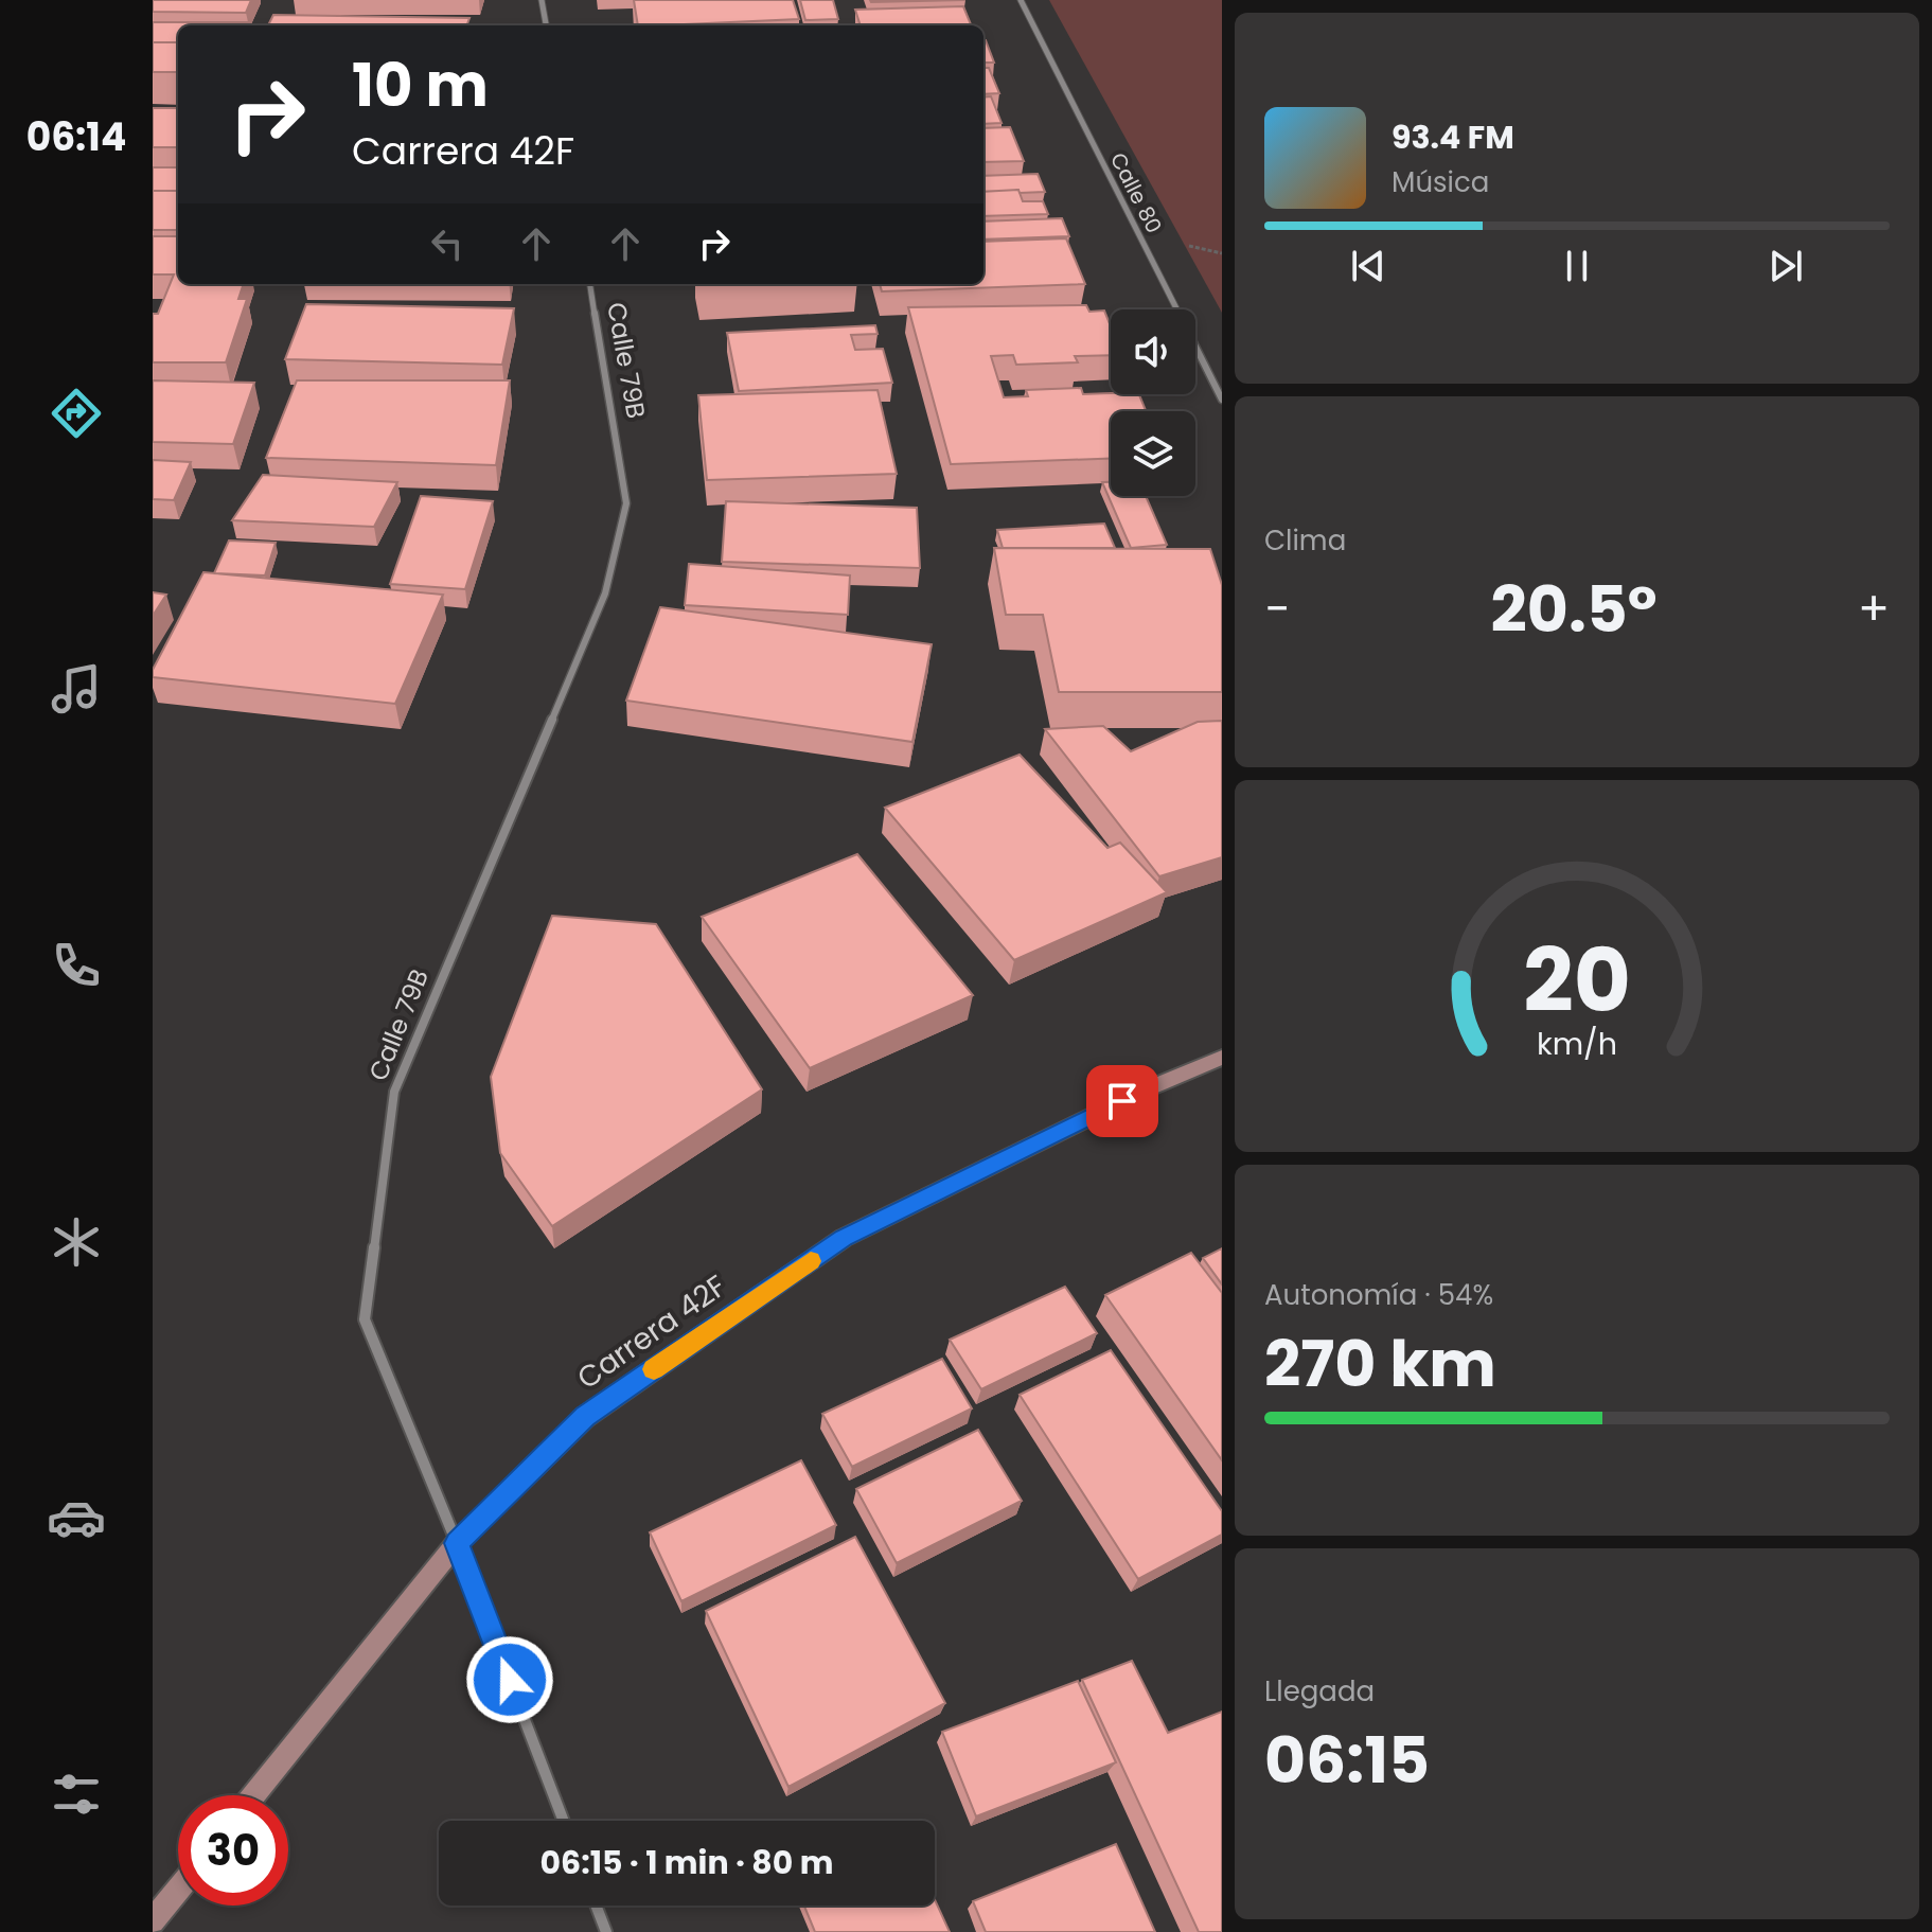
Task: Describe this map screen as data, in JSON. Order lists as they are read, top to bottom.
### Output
{
  "streets": {
    "main road": ["Carrera 42F"],
    "street": ["Calle 80", "Calle 79B"]
  },
  "crossings": [
    ["Calle 79B", "Carrera 42F"]
  ],
  "page": {
    "tabs": "06:14",
    "turn": ["10 m", "Carrera 42F"],
    "song": ["93.4 FM", "Música"],
    "tile": [
      "Clima",
      ["Autonomía · 54%", "270 km"],
      ["Llegada", "06:15"]
    ],
    "heat": ["−", "20.5°", "+"],
    "limit": "30",
    "trip": "06:15 · 1 min · 80 m",
    "gauge": ["20", "km/h"]
  }
}
